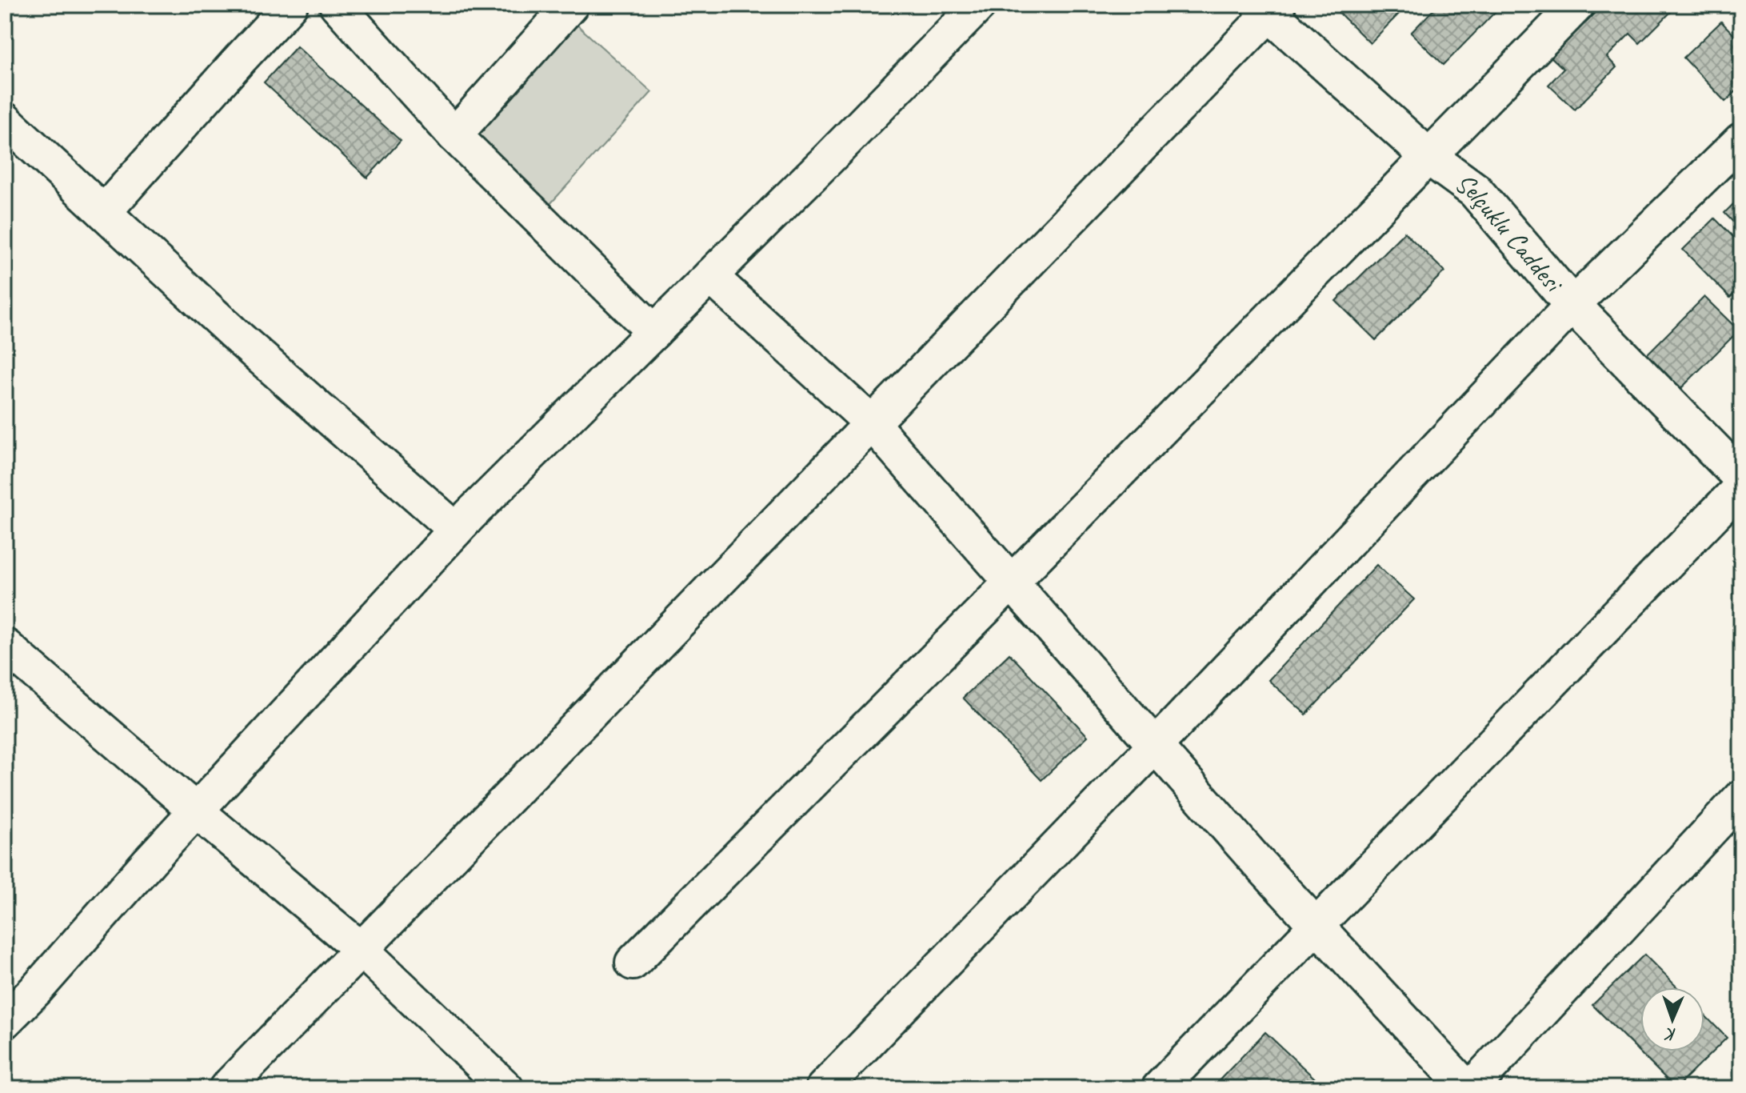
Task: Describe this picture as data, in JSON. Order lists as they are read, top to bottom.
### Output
{
  "streets": {
    "street": ["Selçuklu Caddesi"]
  },
  "north": "bottom"
}
